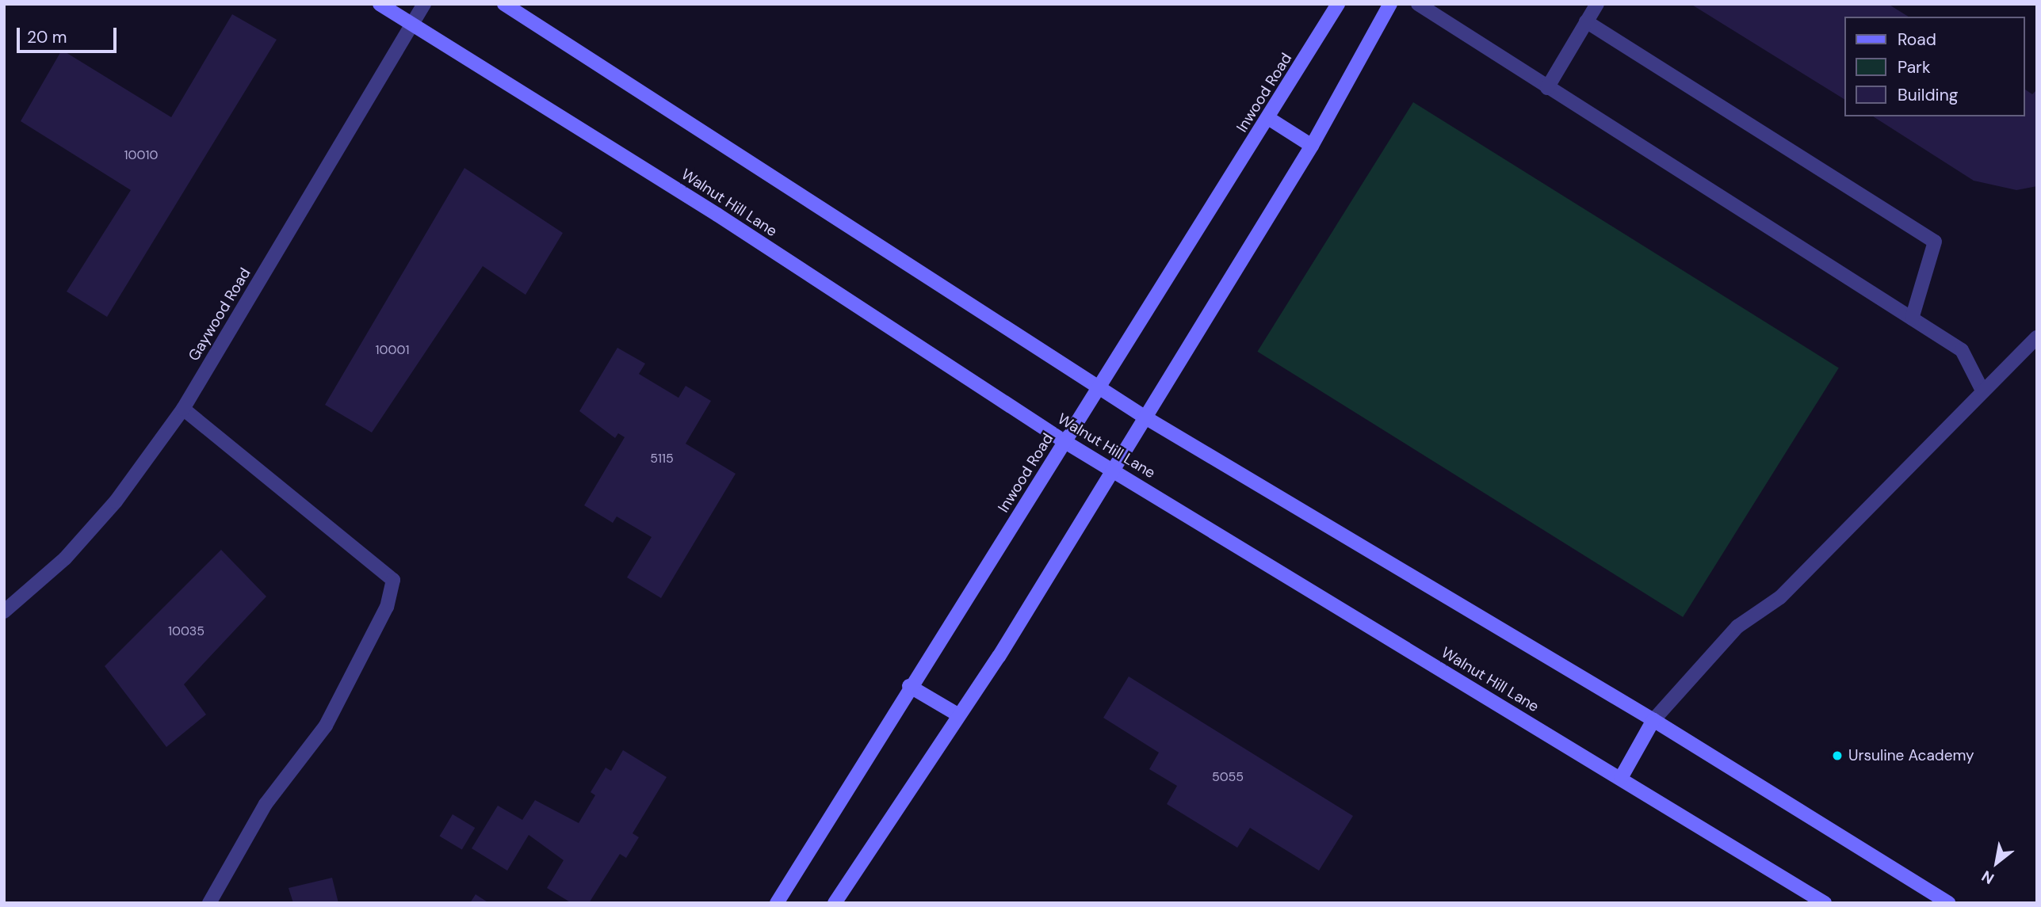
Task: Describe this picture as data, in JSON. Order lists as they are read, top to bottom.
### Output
{
  "streets": {
    "main road": ["Inwood Road", "Walnut Hill Lane"],
    "street": ["Gaywood Road"]
  },
  "crossings": [
    ["Inwood Road", "Walnut Hill Lane"],
    ["Walnut Hill Lane", "Gaywood Road"]
  ],
  "places": ["Ursuline Academy"],
  "house_numbers": [
    "10010",
    "10001",
    "5115",
    "10035",
    "5055"
  ],
  "legend": ["Road", "Park", "Building"],
  "scale_bar": "20 m",
  "north": "bottom left"
}
